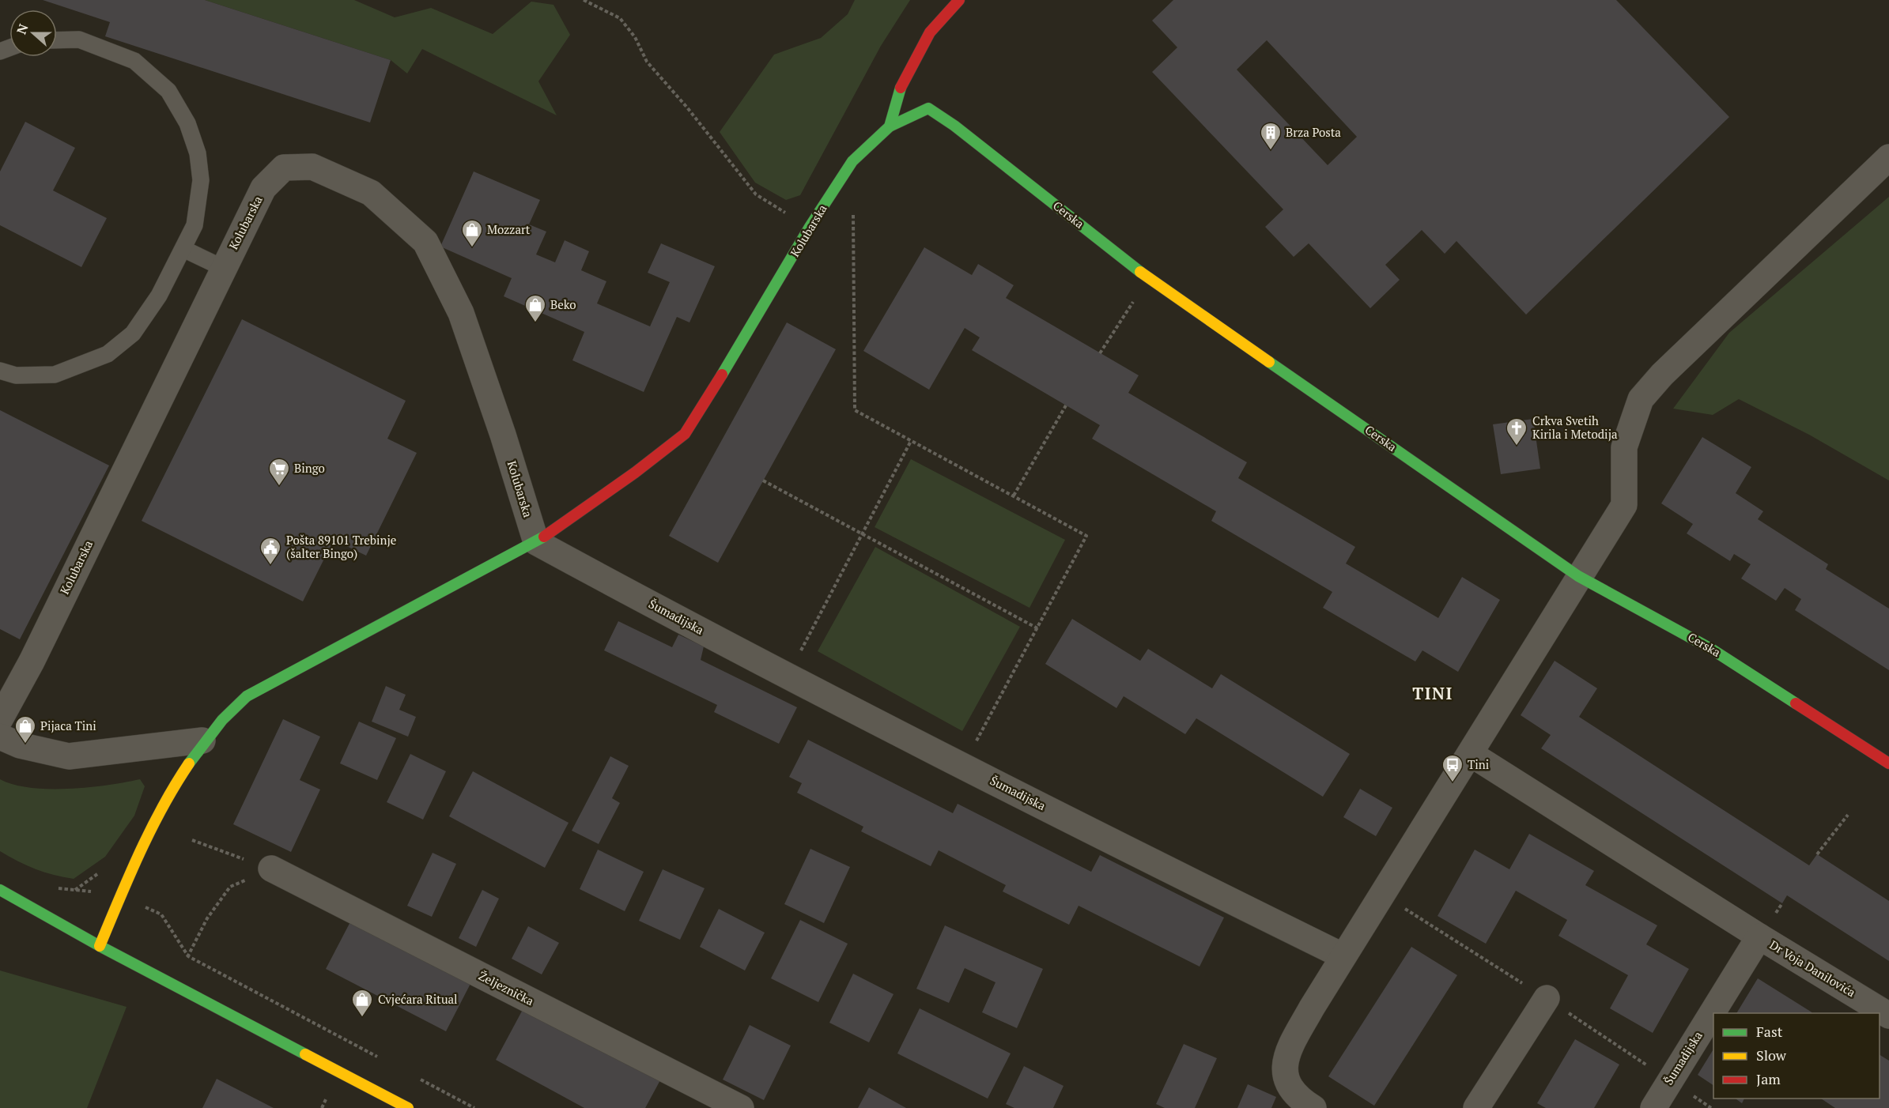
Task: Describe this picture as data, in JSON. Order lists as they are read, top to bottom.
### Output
{
  "streets": {
    "street": [
      "Cerska",
      "Kolubarska",
      "Šumadijska",
      "Dr Voja Danilovića",
      "Željeznička"
    ]
  },
  "crossings": [
    ["Cerska", "Kolubarska"],
    ["Kolubarska", "Šumadijska"],
    ["Šumadijska", "Dr Voja Danilovića"]
  ],
  "districts": ["TINI"],
  "places": {
    "building": ["Brza Posta"],
    "shop": [
      "Mozzart",
      "Beko",
      "Pijaca Tini",
      "Cvjećara Ritual"
    ],
    "church": ["Crkva Svetih Kirila i Metodija"],
    "supermarket": ["Bingo"],
    "public building": ["Pošta 89101 Trebinje (šalter Bingo)"],
    "bus stop": ["Tini"]
  },
  "legend": ["Fast", "Slow", "Jam"],
  "north": "left"
}
